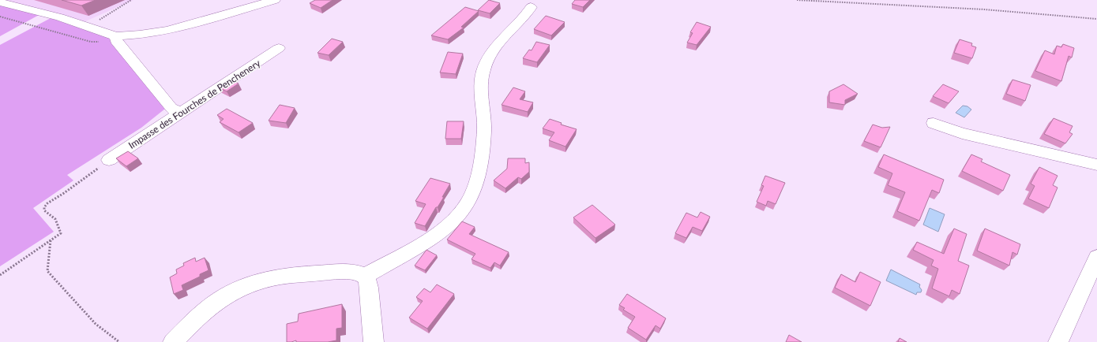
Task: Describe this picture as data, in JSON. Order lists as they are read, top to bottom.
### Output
{
  "streets": {
    "street": ["Impasse des Fourches de Penchenery"]
  }
}
